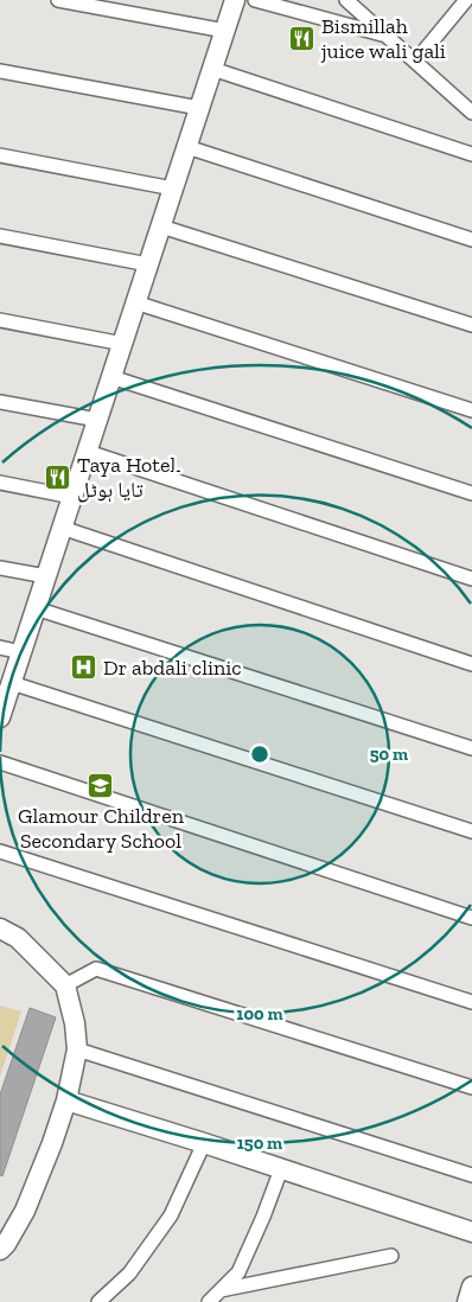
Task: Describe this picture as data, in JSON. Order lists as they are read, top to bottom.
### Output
{
  "places": {
    "restaurant": ["Bismillah juice wali gali", "Taya Hotel۔ تایا ہوٹل"],
    "hospital": ["Dr abdali clinic"],
    "school or university": ["Glamour Children Secondary School"]
  },
  "rings": ["50 m", "100 m", "150 m"]
}
